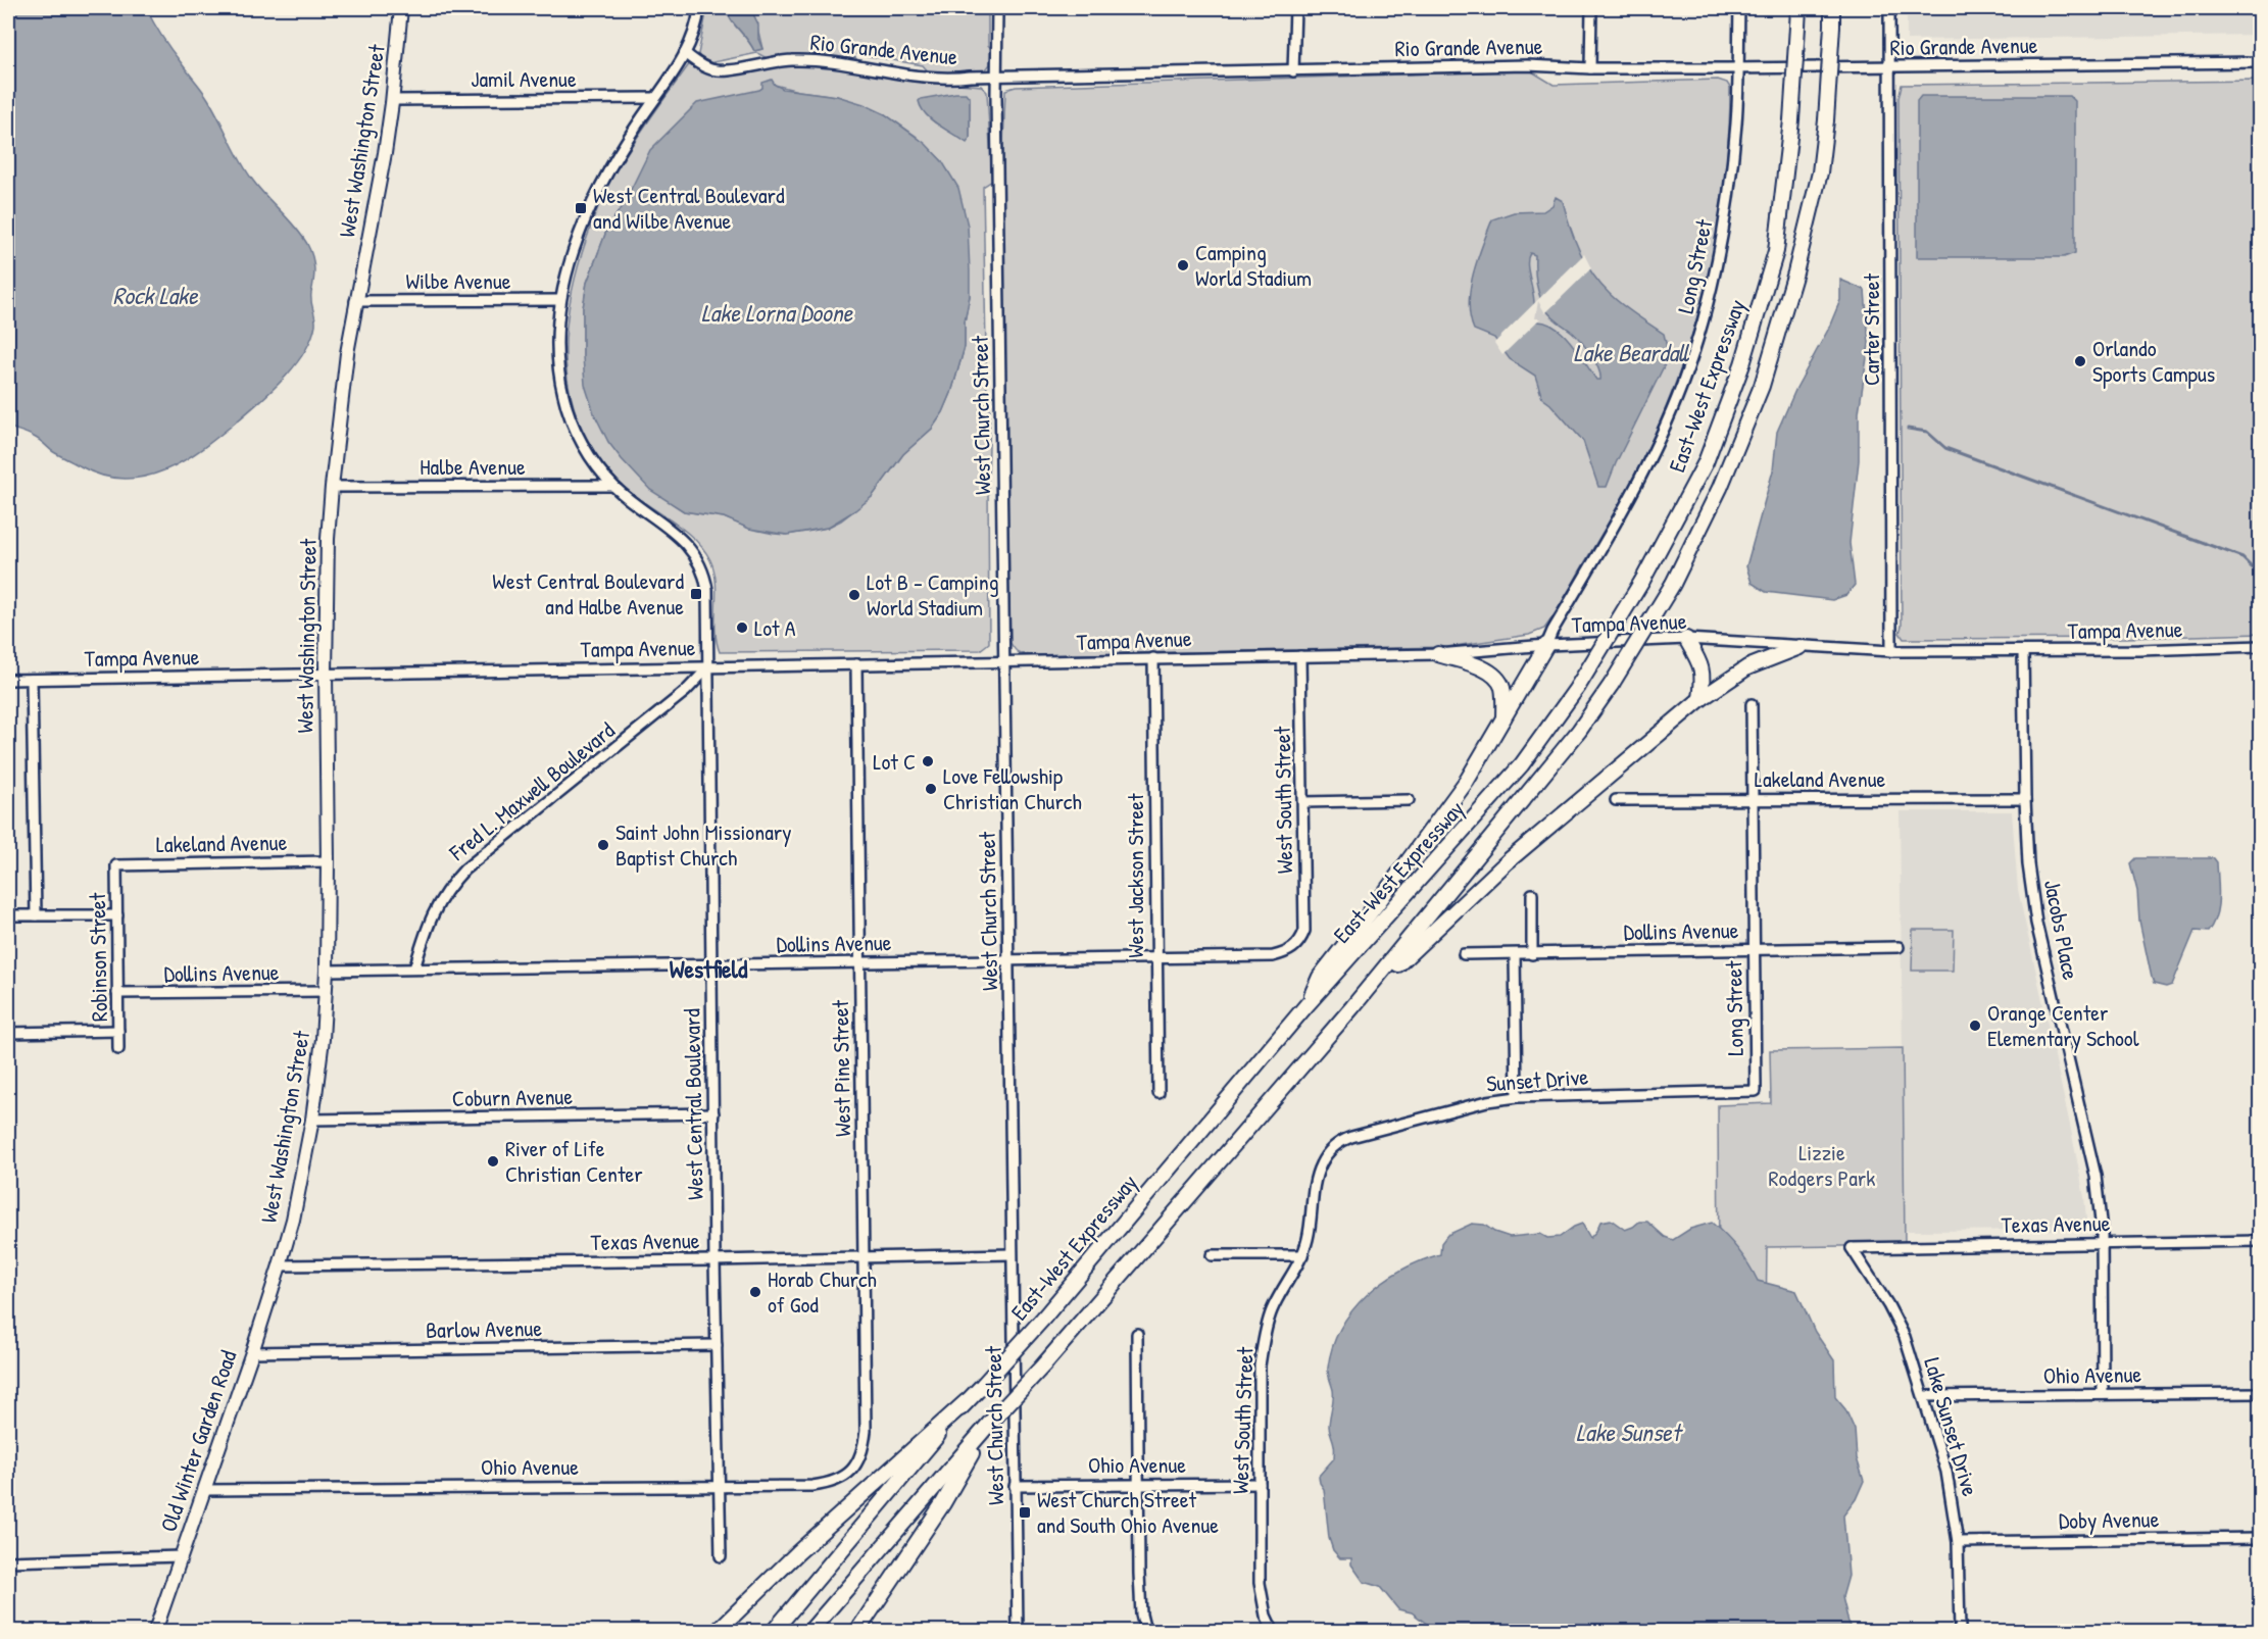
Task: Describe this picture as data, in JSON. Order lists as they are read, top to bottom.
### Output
{
  "streets": {
    "highway": ["East-West Expressway"],
    "main road": ["West Washington Street", "Old Winter Garden Road"],
    "street": [
      "Rio Grande Avenue",
      "Jamil Avenue",
      "Long Street",
      "Wilbe Avenue",
      "Carter Street",
      "West Church Street",
      "Halbe Avenue",
      "Tampa Avenue",
      "Lakeland Avenue",
      "Fred L. Maxwell Boulevard",
      "West South Street",
      "West Jackson Street",
      "Jacobs Place",
      "Dollins Avenue",
      "Robinson Street",
      "West Pine Street",
      "Sunset Drive",
      "Coburn Avenue",
      "West Central Boulevard",
      "Texas Avenue",
      "Barlow Avenue",
      "Ohio Avenue",
      "Lake Sunset Drive",
      "Doby Avenue"
    ]
  },
  "crossings": [
    ["Rio Grande Avenue", "Long Street"],
    ["Rio Grande Avenue", "Carter Street"],
    ["Rio Grande Avenue", "West Church Street"],
    ["Rio Grande Avenue", "West Central Boulevard"],
    ["Jamil Avenue", "West Washington Street"],
    ["Jamil Avenue", "West Central Boulevard"],
    ["West Washington Street", "Wilbe Avenue"],
    ["West Washington Street", "Halbe Avenue"],
    ["West Washington Street", "Tampa Avenue"],
    ["West Washington Street", "Lakeland Avenue"],
    ["West Washington Street", "Dollins Avenue"],
    ["West Washington Street", "Coburn Avenue"],
    ["West Washington Street", "Texas Avenue"],
    ["West Washington Street", "Old Winter Garden Road"],
    ["Long Street", "Tampa Avenue"],
    ["Long Street", "Lakeland Avenue"],
    ["Long Street", "Dollins Avenue"],
    ["Long Street", "Sunset Drive"],
    ["Wilbe Avenue", "West Central Boulevard"],
    ["Carter Street", "Tampa Avenue"],
    ["West Church Street", "Tampa Avenue"],
    ["West Church Street", "Dollins Avenue"],
    ["West Church Street", "Texas Avenue"],
    ["West Church Street", "Ohio Avenue"],
    ["Halbe Avenue", "West Central Boulevard"],
    ["Tampa Avenue", "Fred L. Maxwell Boulevard"],
    ["Tampa Avenue", "West South Street"],
    ["Tampa Avenue", "West Jackson Street"],
    ["Tampa Avenue", "Jacobs Place"],
    ["Tampa Avenue", "West Pine Street"],
    ["Tampa Avenue", "West Central Boulevard"],
    ["Lakeland Avenue", "Jacobs Place"],
    ["Lakeland Avenue", "Robinson Street"],
    ["Fred L. Maxwell Boulevard", "Dollins Avenue"],
    ["Fred L. Maxwell Boulevard", "West Central Boulevard"],
    ["West South Street", "Dollins Avenue"],
    ["West South Street", "Sunset Drive"],
    ["West South Street", "Ohio Avenue"],
    ["West Jackson Street", "Dollins Avenue"],
    ["Jacobs Place", "Texas Avenue"],
    ["Jacobs Place", "Ohio Avenue"],
    ["Dollins Avenue", "Robinson Street"],
    ["Dollins Avenue", "West Pine Street"],
    ["Dollins Avenue", "West Central Boulevard"],
    ["West Pine Street", "Texas Avenue"],
    ["West Pine Street", "Ohio Avenue"],
    ["Coburn Avenue", "West Central Boulevard"],
    ["West Central Boulevard", "Texas Avenue"],
    ["West Central Boulevard", "Barlow Avenue"],
    ["West Central Boulevard", "Ohio Avenue"],
    ["Texas Avenue", "Lake Sunset Drive"],
    ["Texas Avenue", "Old Winter Garden Road"],
    ["Barlow Avenue", "Old Winter Garden Road"],
    ["Ohio Avenue", "Lake Sunset Drive"],
    ["Ohio Avenue", "Old Winter Garden Road"],
    ["Lake Sunset Drive", "Doby Avenue"]
  ],
  "districts": ["Westfield"],
  "water": [
    "Rock Lake",
    "Lake Lorna Doone",
    "Lake Beardall",
    "Lake Sunset"
  ],
  "parks": ["Lizzie Rodgers Park"],
  "places": {
    "transit": ["West Central Boulevard and Wilbe Avenue", "West Central Boulevard and Halbe Avenue", "West Church Street and South Ohio Avenue"],
    "other": [
      "Camping World Stadium",
      "Orlando Sports Campus",
      "Lot B - Camping World Stadium",
      "Lot A",
      "Lot C",
      "Love Fellowship Christian Church",
      "Saint John Missionary Baptist Church",
      "Orange Center Elementary School",
      "River of Life Christian Center",
      "Horab Church of God"
    ]
  }
}
